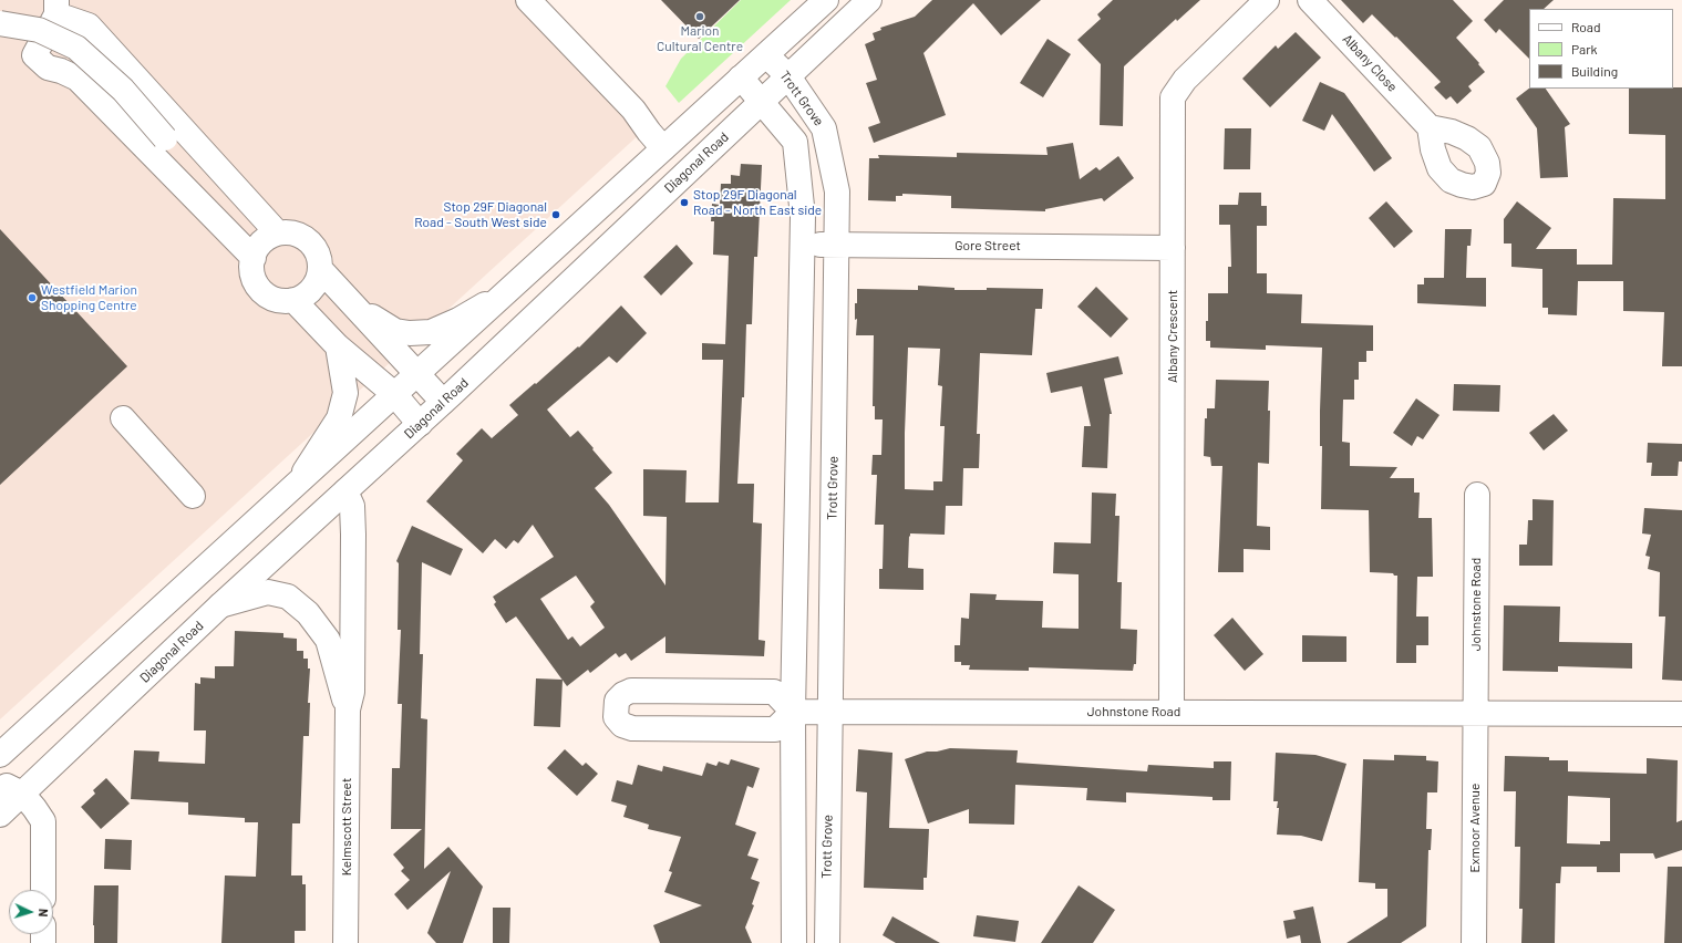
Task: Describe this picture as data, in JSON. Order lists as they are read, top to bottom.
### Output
{
  "streets": {
    "street": [
      "Albany Close",
      "Trott Grove",
      "Diagonal Road",
      "Gore Street",
      "Albany Crescent",
      "Johnstone Road",
      "Kelmscott Street",
      "Exmoor Avenue"
    ]
  },
  "crossings": [
    ["Trott Grove", "Diagonal Road"],
    ["Trott Grove", "Gore Street"],
    ["Trott Grove", "Johnstone Road"],
    ["Diagonal Road", "Kelmscott Street"],
    ["Gore Street", "Albany Crescent"],
    ["Albany Crescent", "Johnstone Road"],
    ["Johnstone Road", "Exmoor Avenue"]
  ],
  "places": [
    "Marion Cultural Centre",
    "Stop 29F Diagonal Road - North East side",
    "Stop 29F Diagonal Road - South West side",
    "Westfield Marion Shopping Centre"
  ],
  "legend": ["Road", "Park", "Building"],
  "north": "right"
}
